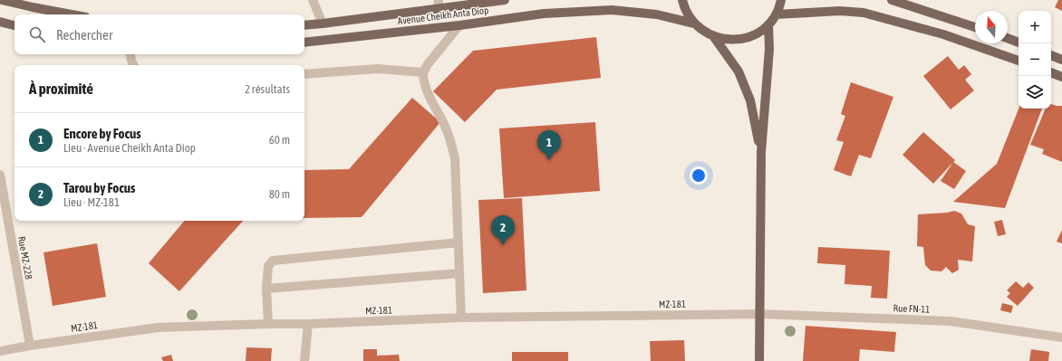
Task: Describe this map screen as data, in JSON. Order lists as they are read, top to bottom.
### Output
{
  "streets": {
    "main road": ["Avenue Cheikh Anta Diop"],
    "street": ["Rue MZ-228", "MZ-181", "Rue FN-11"]
  },
  "crossings": [
    ["Rue MZ-228", "MZ-181"],
    ["MZ-181", "Rue FN-11"]
  ],
  "north": "top",
  "page": {
    "map_buttons": ["+", "−"],
    "search": "Rechercher",
    "heading": ["À proximité", "2 résultats"],
    "list": [
      {
        "mark": "1",
        "name": "Encore by Focus",
        "note": "Lieu · Avenue Cheikh Anta Diop",
        "value": "60 m"
      },
      {
        "mark": "2",
        "name": "Tarou by Focus",
        "note": "Lieu · MZ-181",
        "value": "80 m"
      }
    ],
    "pins": ["1", "2"]
  }
}
